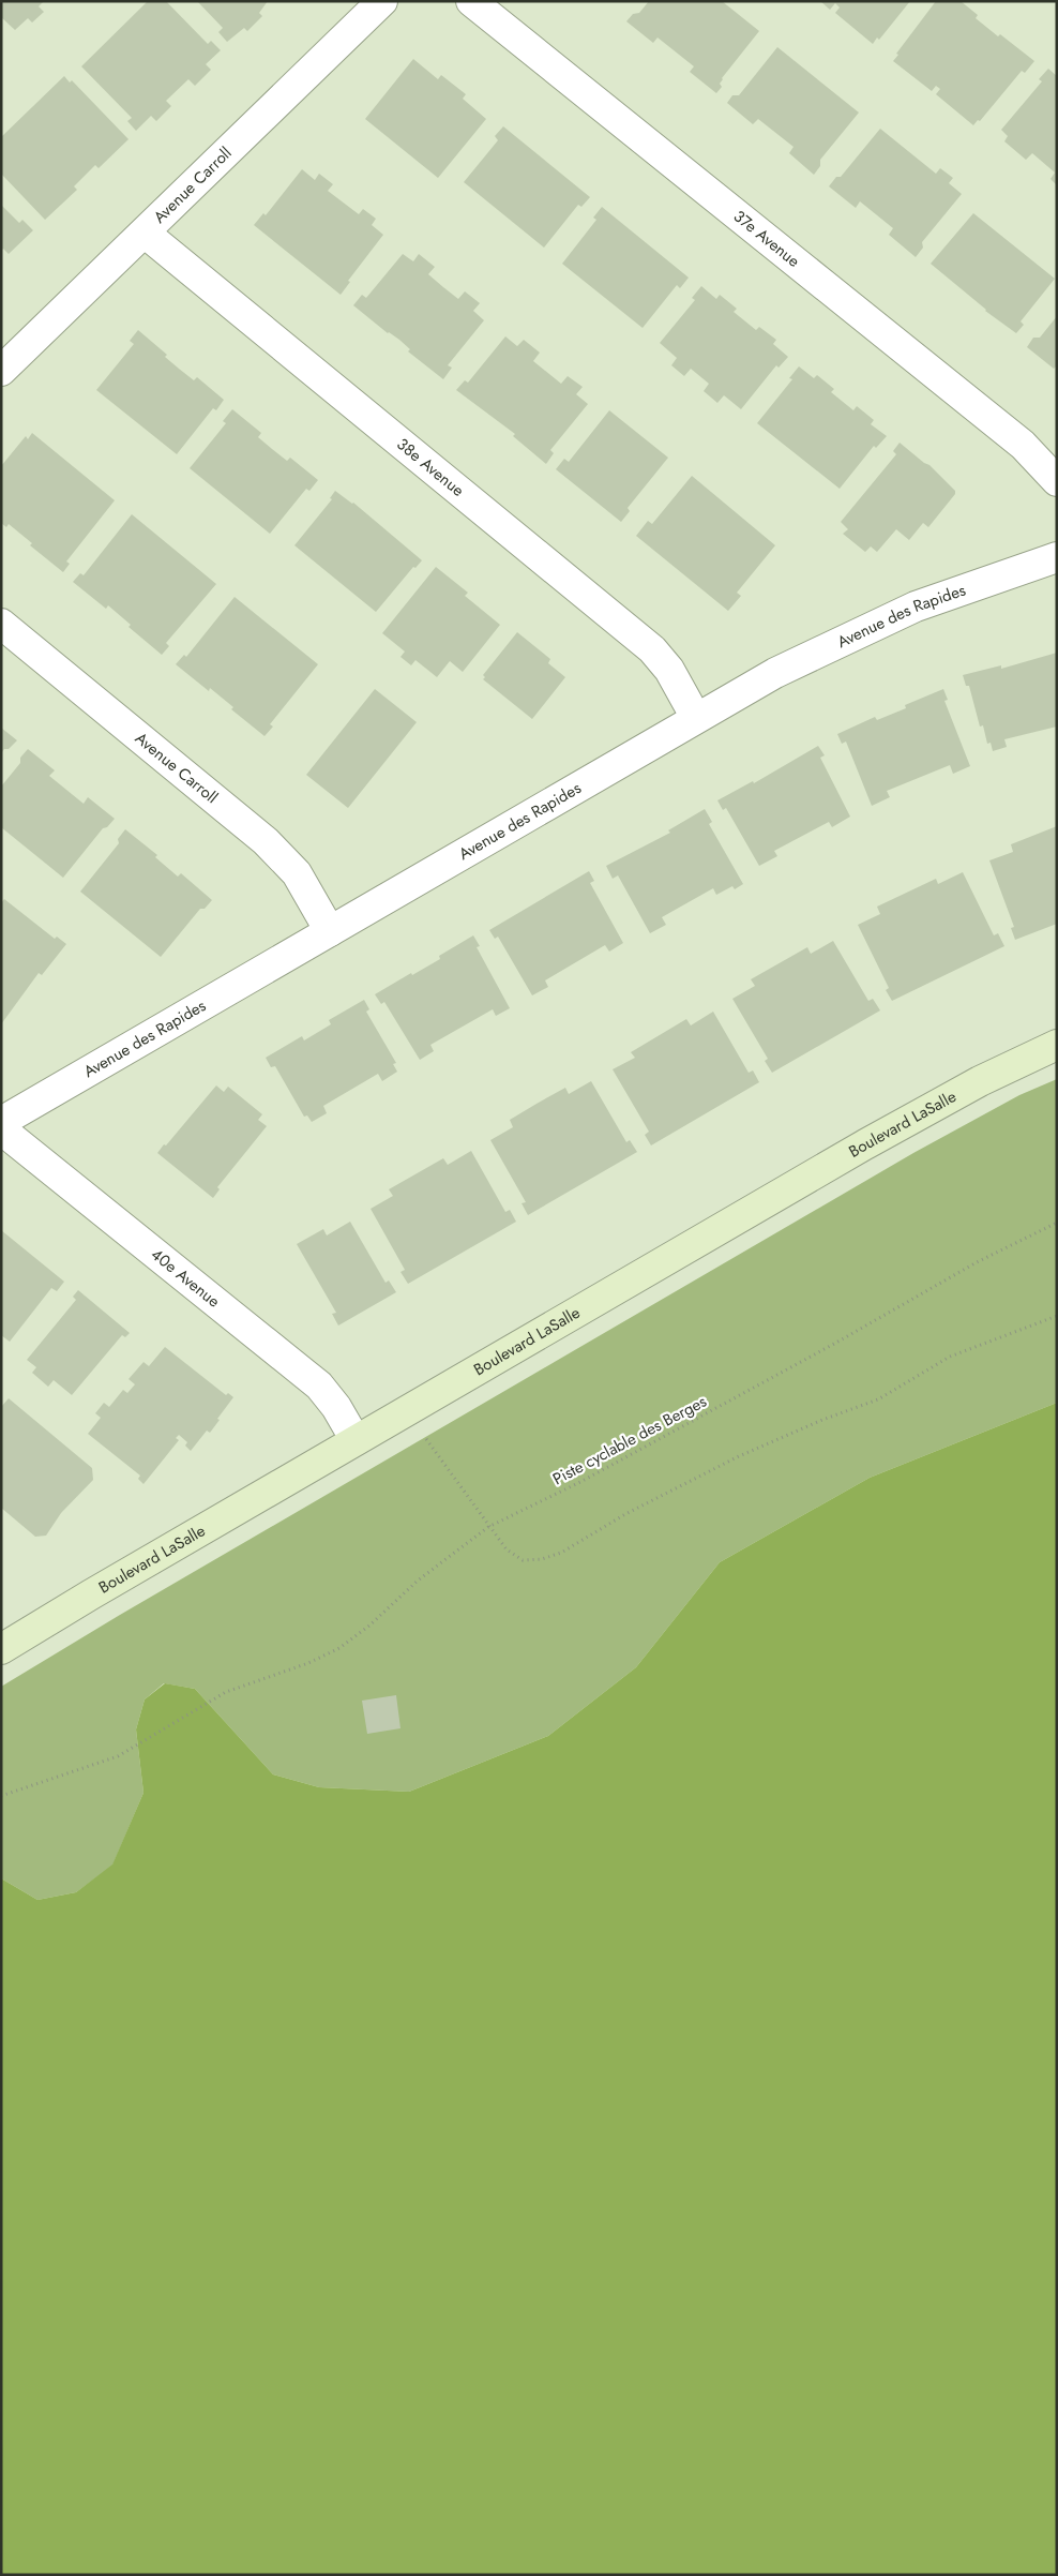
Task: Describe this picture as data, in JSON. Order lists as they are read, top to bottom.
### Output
{
  "streets": {
    "main road": ["Boulevard LaSalle"],
    "street": [
      "Avenue Carroll",
      "37e Avenue",
      "38e Avenue",
      "Avenue des Rapides",
      "40e Avenue"
    ],
    "path": ["Piste cyclable des Berges"]
  },
  "crossings": [
    ["Avenue Carroll", "38e Avenue"],
    ["Avenue Carroll", "Avenue des Rapides"],
    ["38e Avenue", "Avenue des Rapides"],
    ["Boulevard LaSalle", "40e Avenue"]
  ]
}
